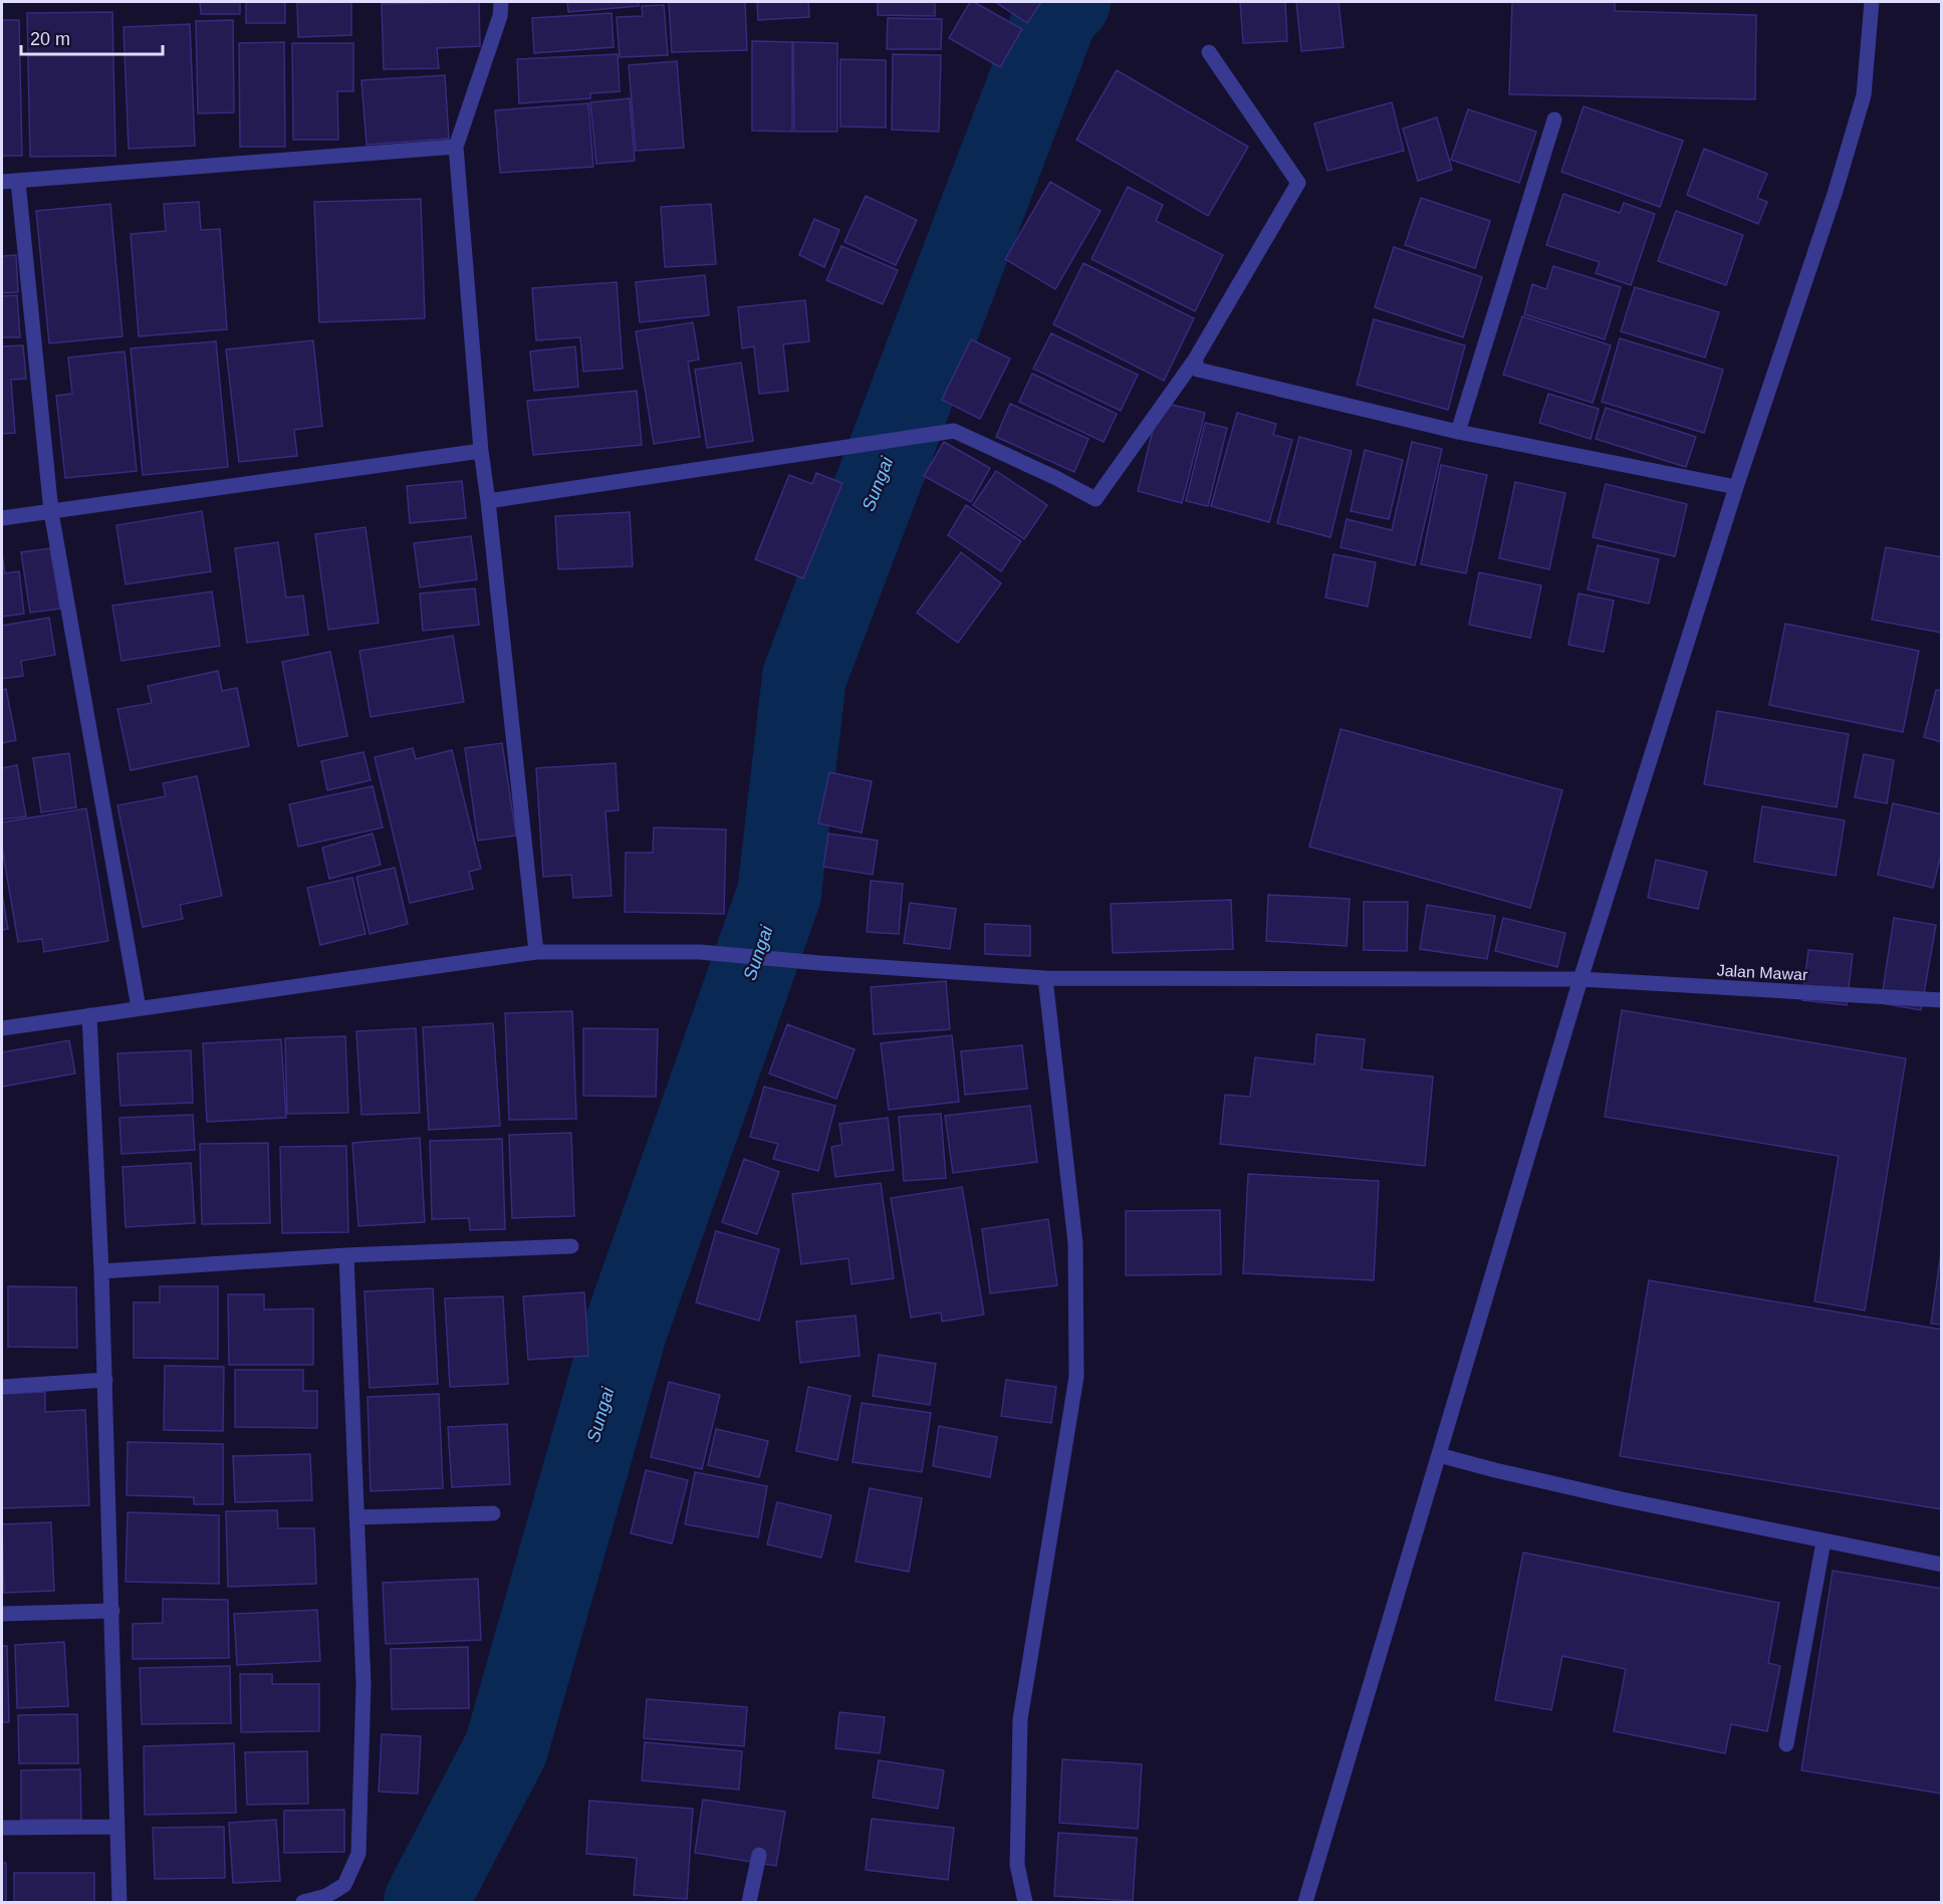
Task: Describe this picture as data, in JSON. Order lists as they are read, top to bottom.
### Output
{
  "streets": {
    "street": ["Jalan Mawar"]
  },
  "water": ["Sungai"],
  "scale_bar": "20 m"
}
